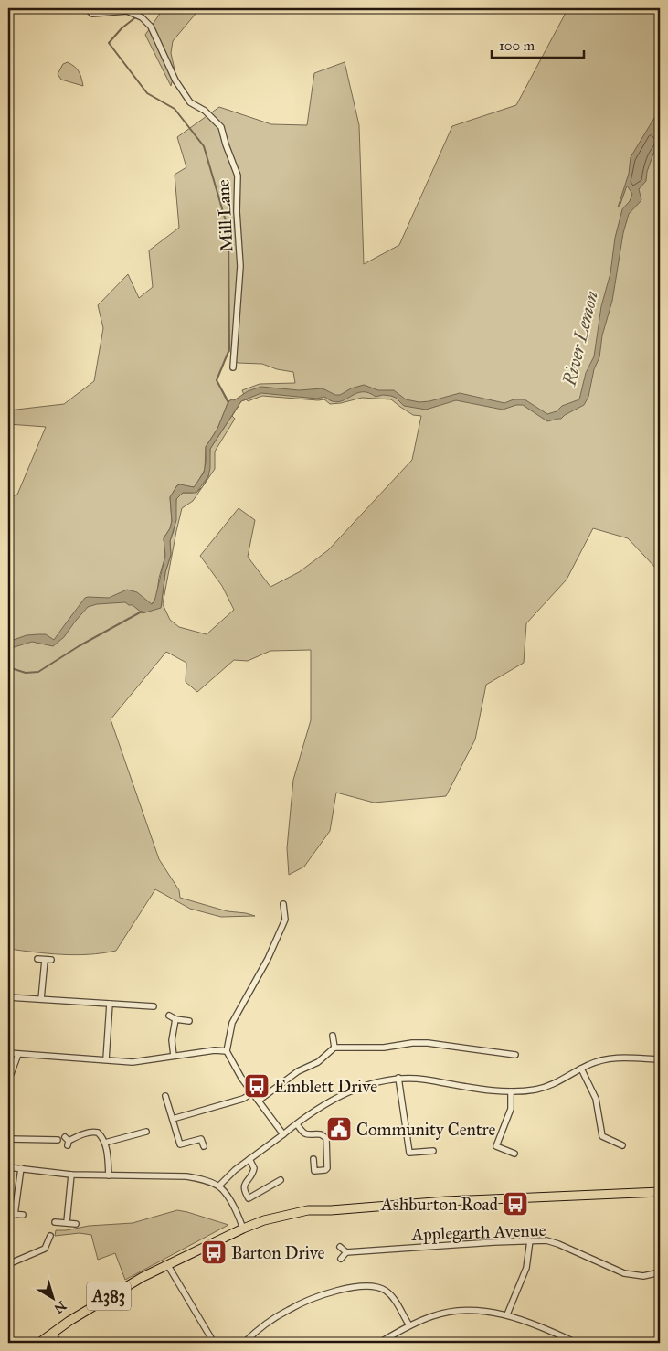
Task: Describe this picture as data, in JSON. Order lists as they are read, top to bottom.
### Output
{
  "streets": {
    "main road": ["A383"],
    "street": ["Mill Lane", "Applegarth Avenue"]
  },
  "water": ["River Lemon"],
  "places": {
    "bus stop": ["Emblett Drive", "Ashburton Road", "Barton Drive"],
    "public building": ["Community Centre"]
  },
  "scale_bar": "100 m",
  "north": "bottom right"
}
